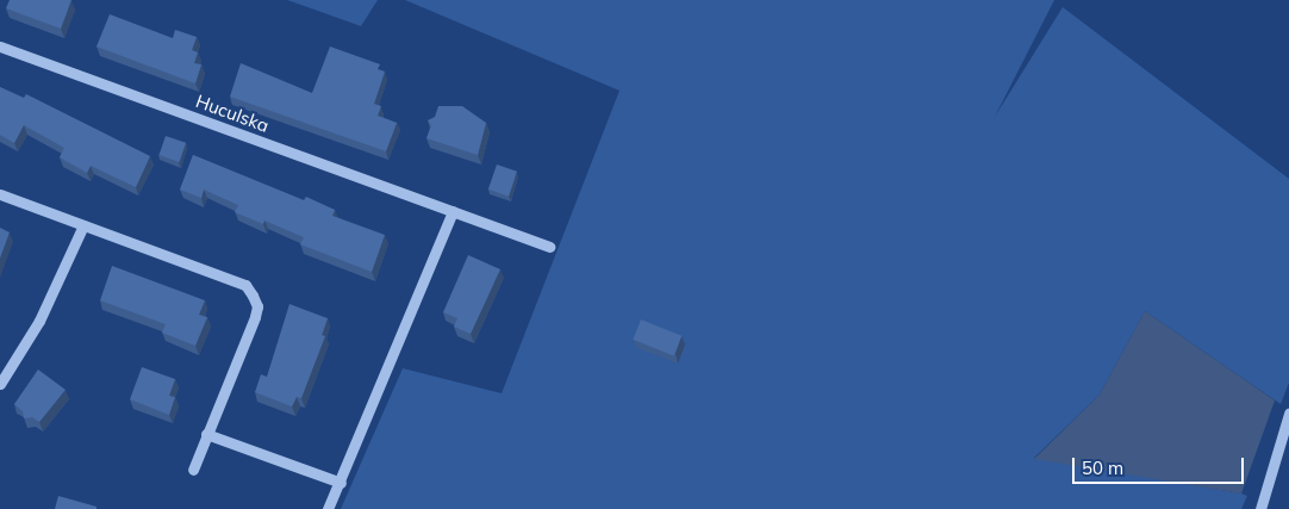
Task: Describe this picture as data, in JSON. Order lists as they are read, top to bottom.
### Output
{
  "streets": {
    "street": ["Huculska"]
  },
  "scale_bar": "50 m"
}
